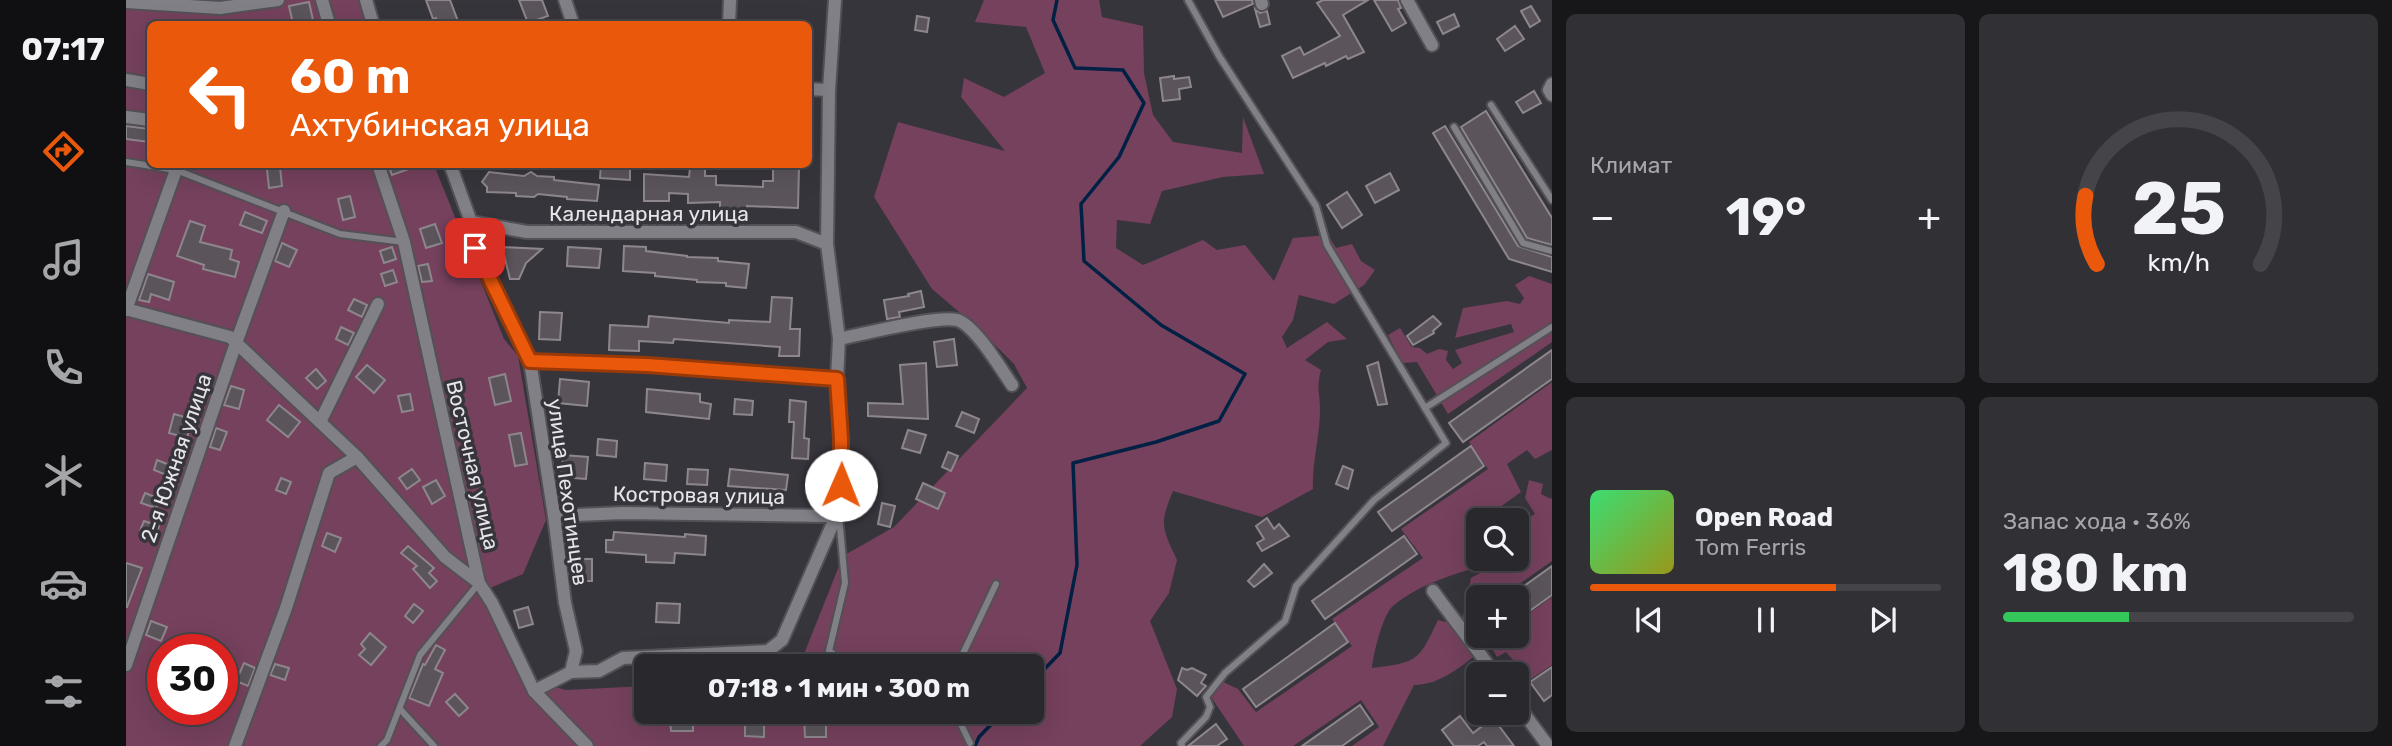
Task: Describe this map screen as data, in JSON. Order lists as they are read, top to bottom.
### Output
{
  "streets": {
    "street": [
      "Календарная улица",
      "2-я Южная улица",
      "Восточная улица",
      "улица Пехотинцев",
      "Костровая улица"
    ]
  },
  "crossings": [
    ["Календарная улица", "улица Пехотинцев"],
    ["улица Пехотинцев", "Костровая улица"]
  ],
  "page": {
    "tabs": "07:17",
    "tile": [
      "Климат",
      ["Запас хода · 36%", "180 km"]
    ],
    "turn": ["60 m", "Ахтубинская улица"],
    "heat": ["−", "19°", "+"],
    "song": ["Open Road", "Tom Ferris"],
    "map_buttons": ["+", "−"],
    "limit": "30",
    "trip": "07:18 · 1 мин · 300 m",
    "gauge": ["25", "km/h"]
  }
}
